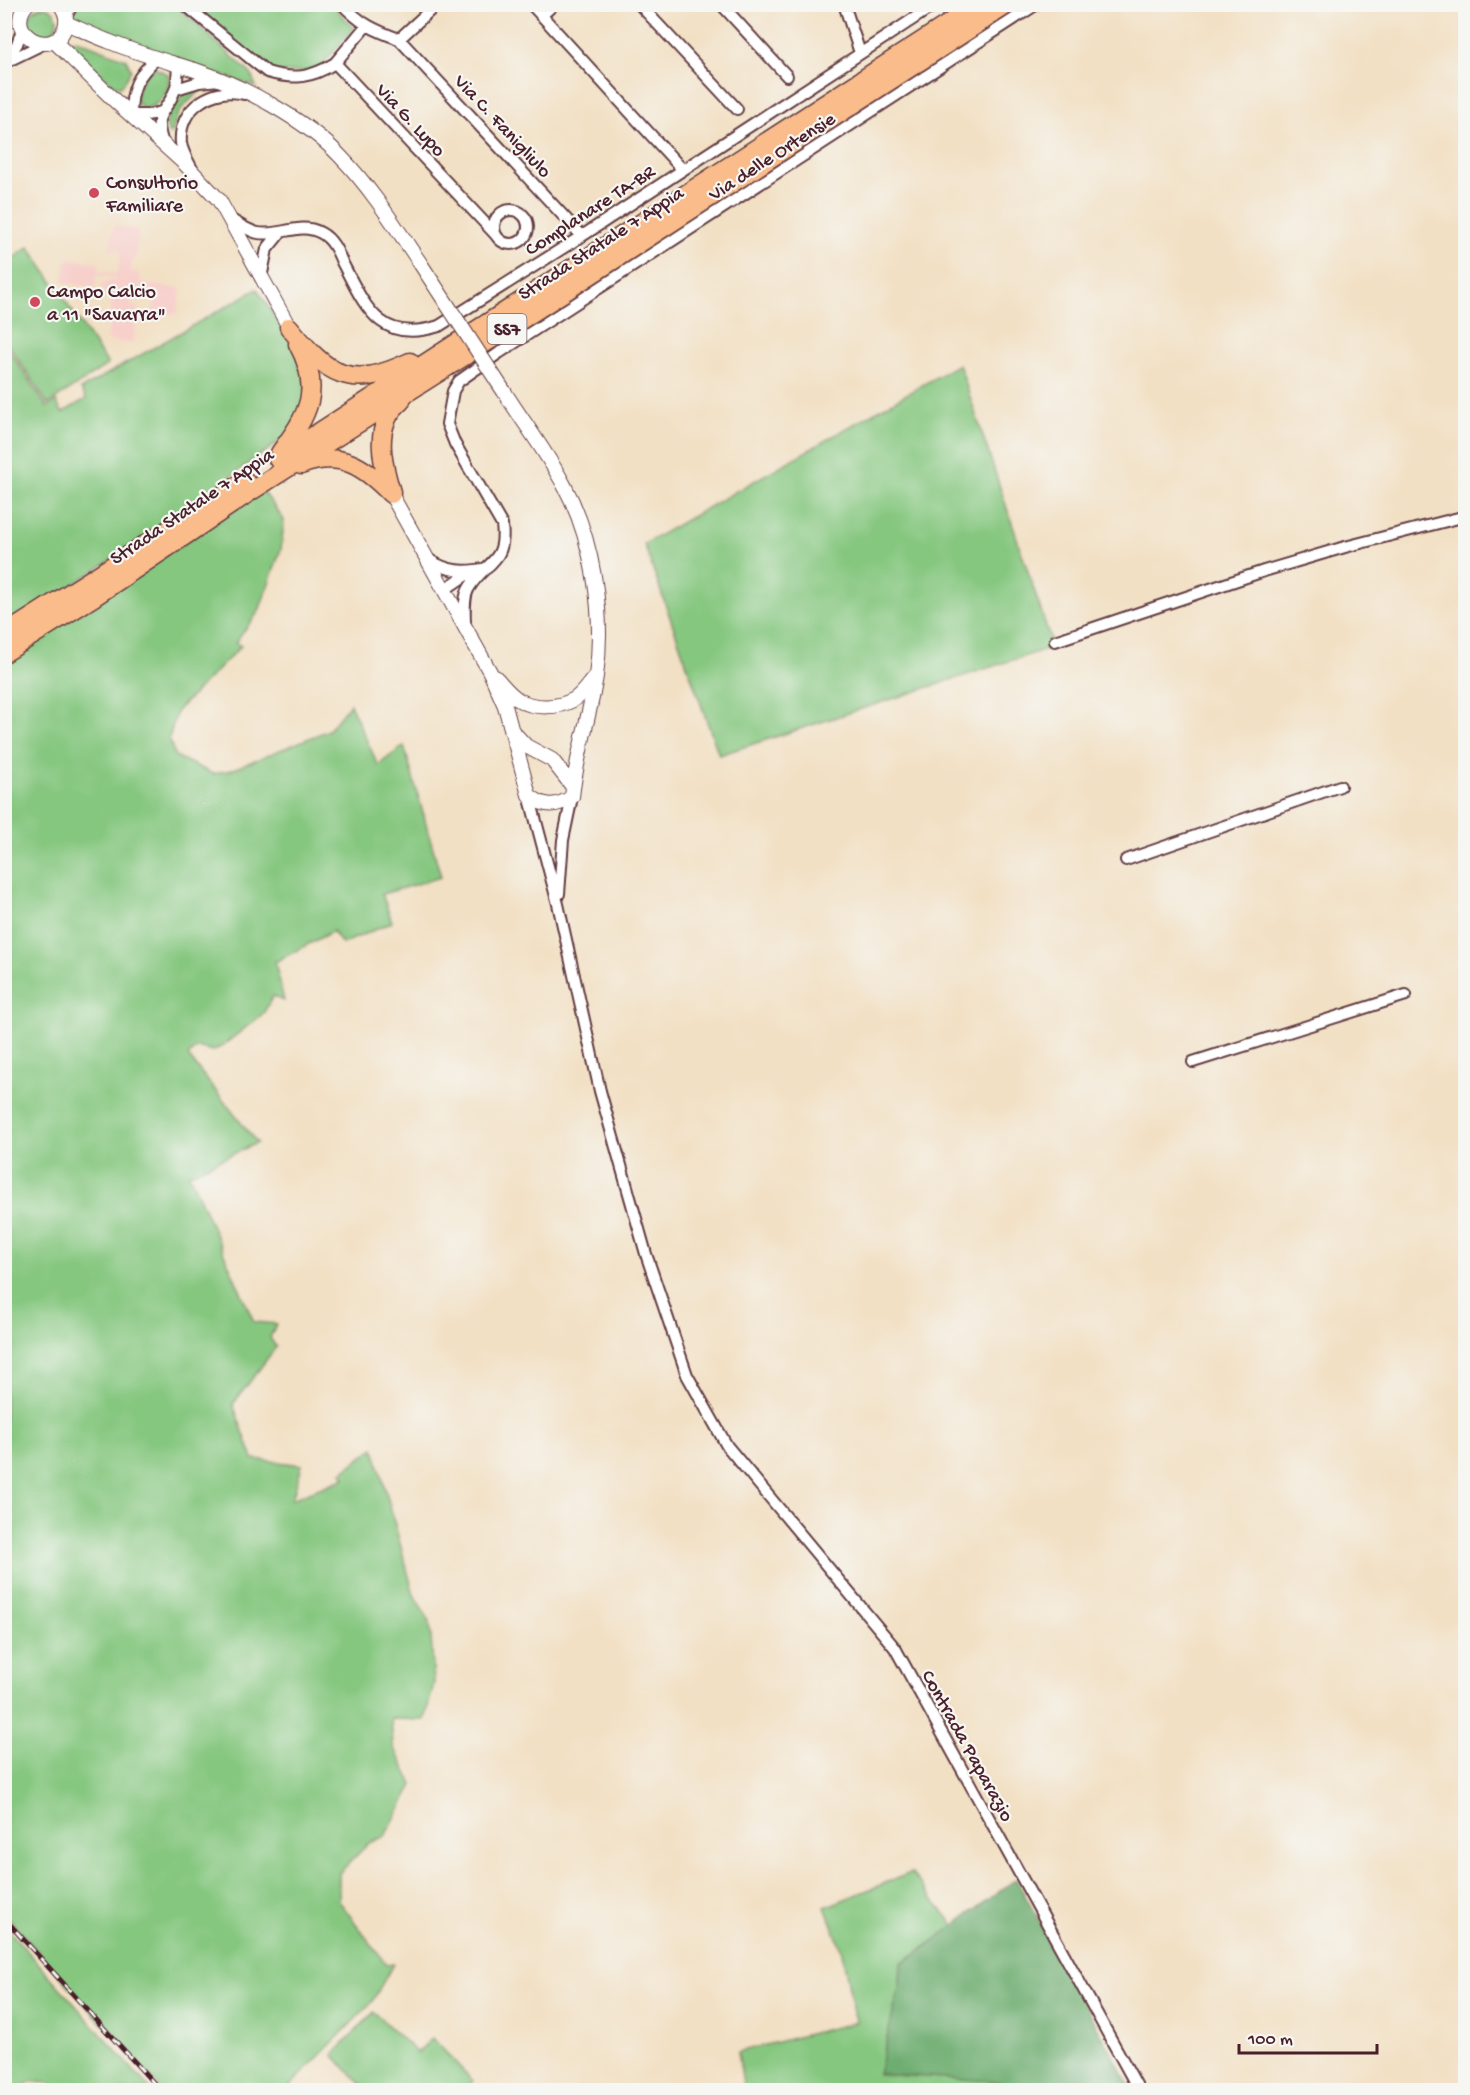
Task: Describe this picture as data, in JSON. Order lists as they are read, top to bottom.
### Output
{
  "streets": {
    "highway": ["Strada Statale 7 Appia", "SS7"],
    "street": [
      "Via G. Lupo",
      "Via C. Fanigliulo",
      "Via delle Ortensie",
      "Complanare TA-BR",
      "Contrada Paparazio"
    ]
  },
  "crossings": [
    ["Via C. Fanigliulo", "Complanare TA-BR"]
  ],
  "places": ["Consultorio Familiare", "Campo Calcio a 11 \"Savarra\""],
  "scale_bar": "100 m"
}
